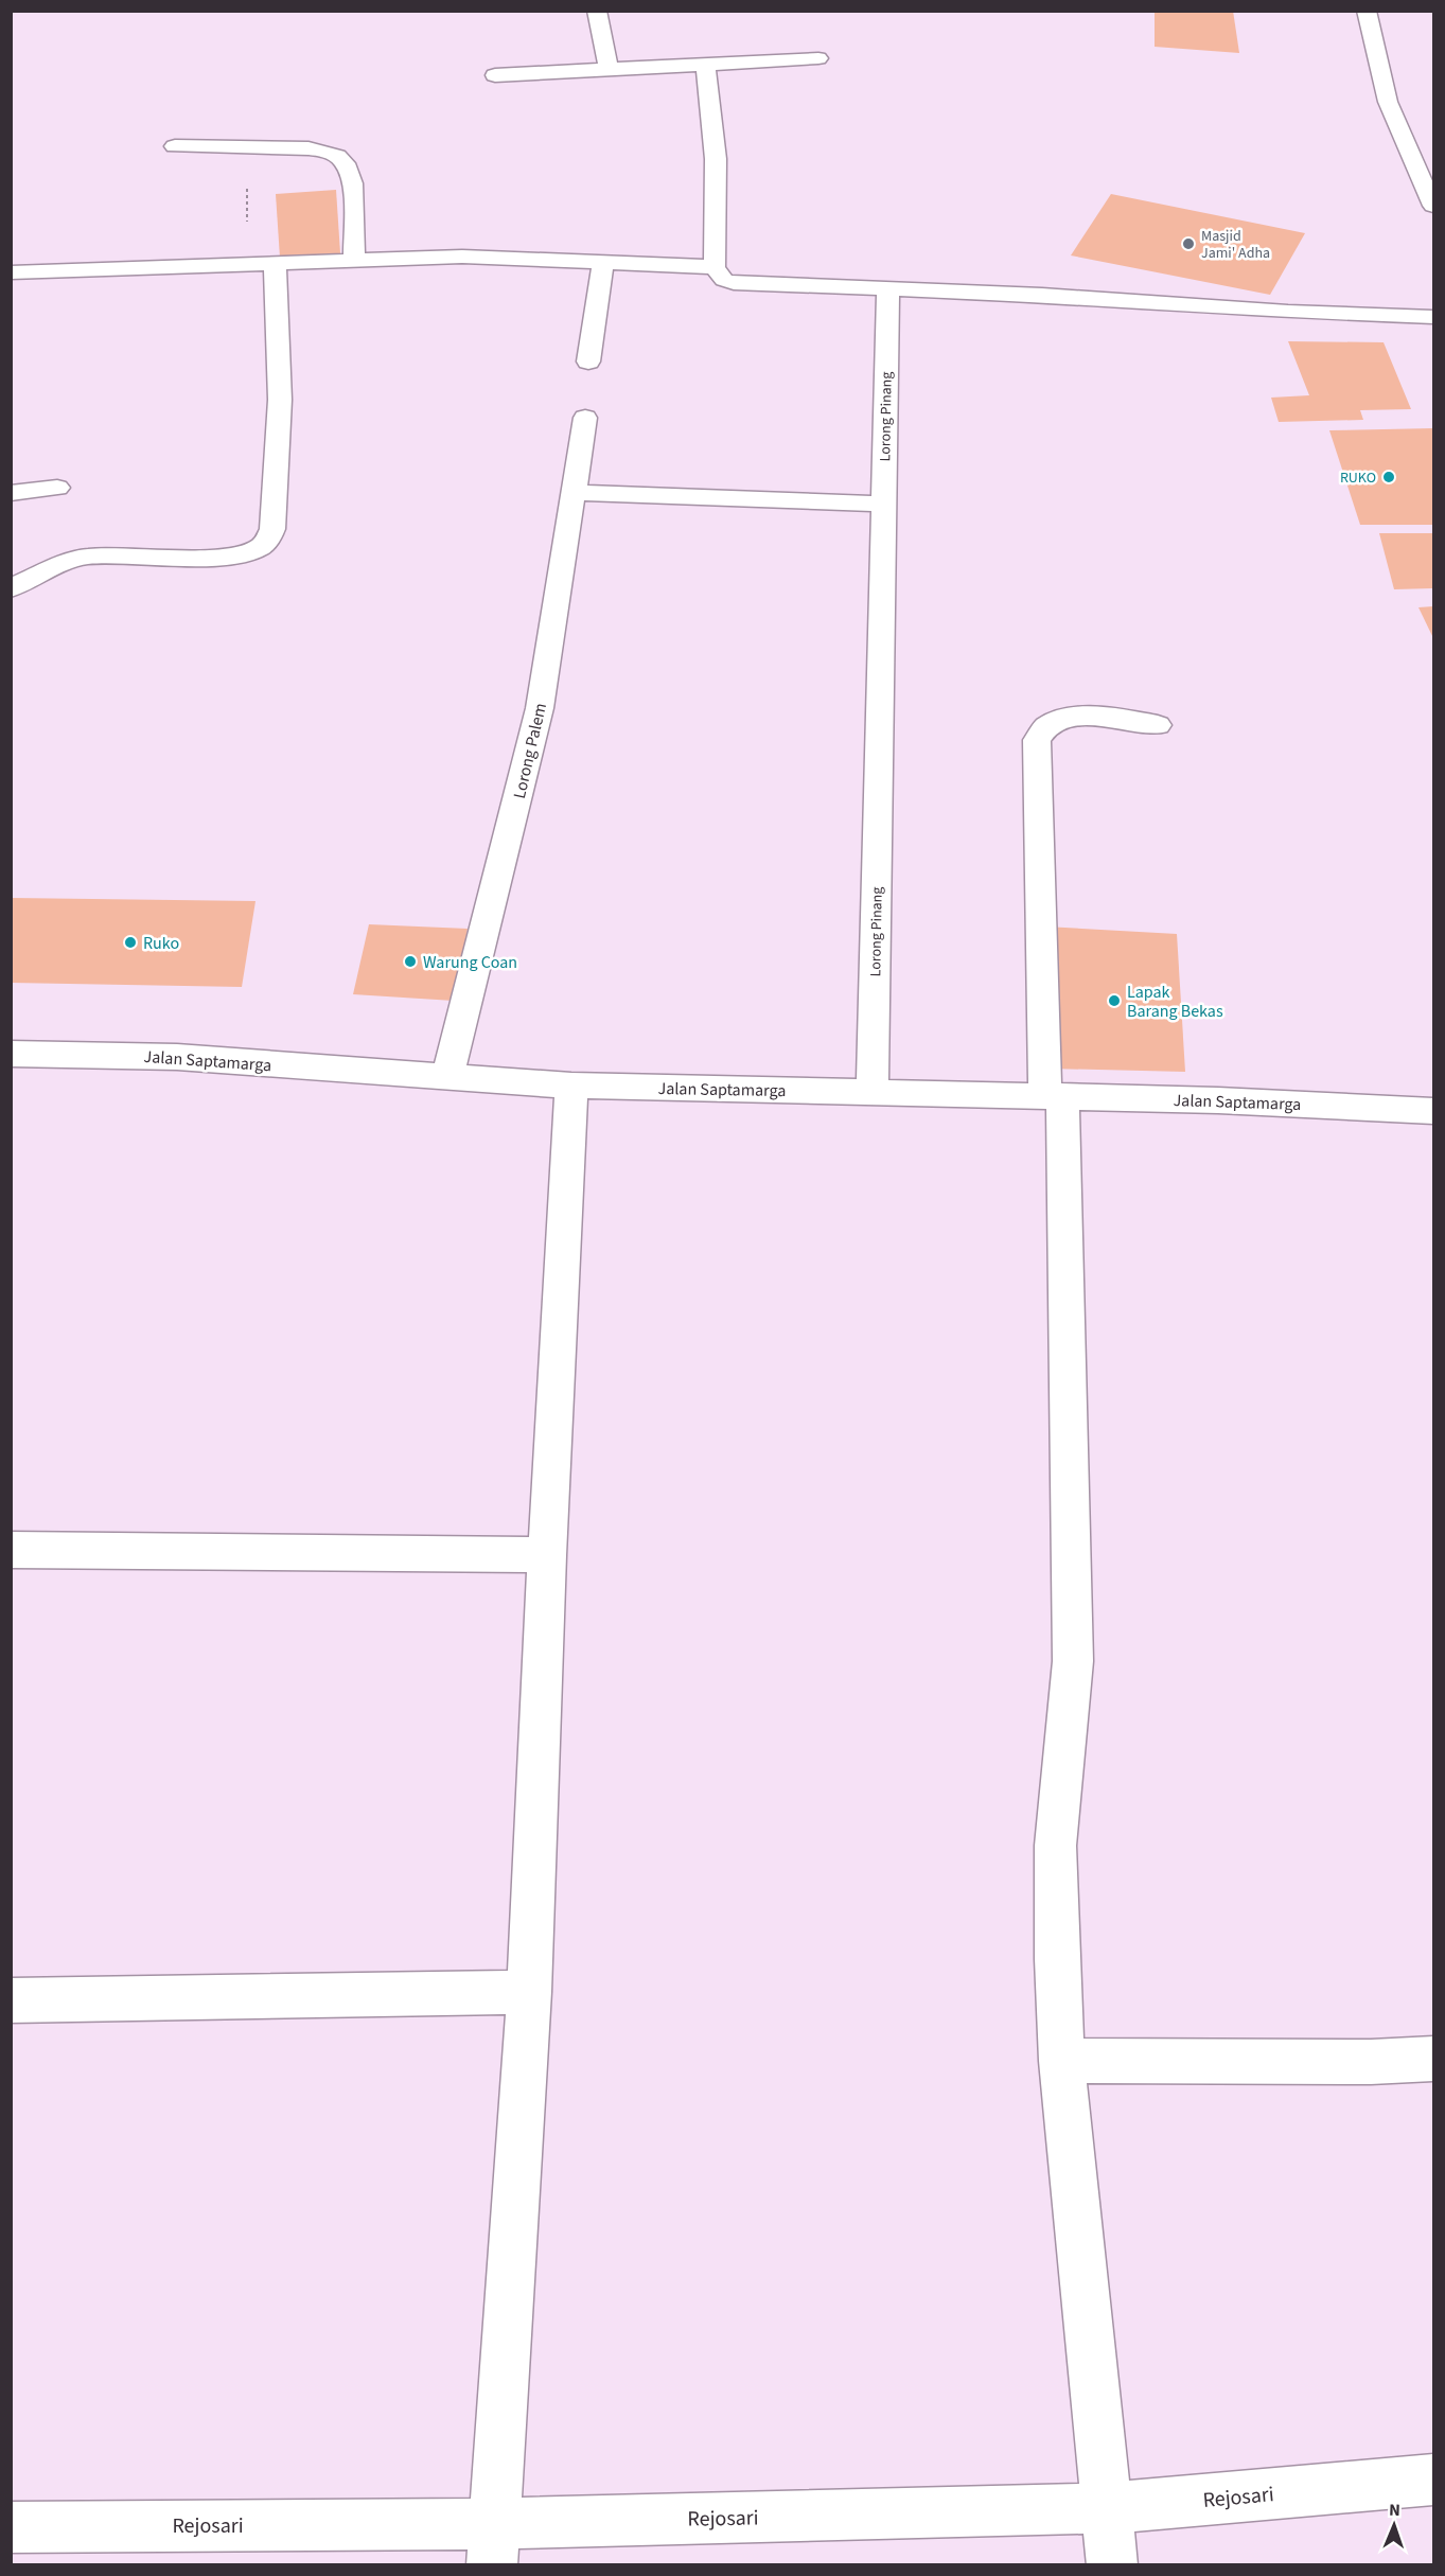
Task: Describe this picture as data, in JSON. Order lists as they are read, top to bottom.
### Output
{
  "streets": {
    "street": [
      "Lorong Pinang",
      "Lorong Palem",
      "Jalan Saptamarga",
      "Rejosari"
    ]
  },
  "crossings": [
    ["Lorong Pinang", "Jalan Saptamarga"],
    ["Lorong Palem", "Jalan Saptamarga"]
  ],
  "places": [
    "Masjid Jami' Adha",
    "RUKO",
    "Ruko",
    "Warung Coan",
    "Lapak Barang Bekas"
  ],
  "north": "top"
}
